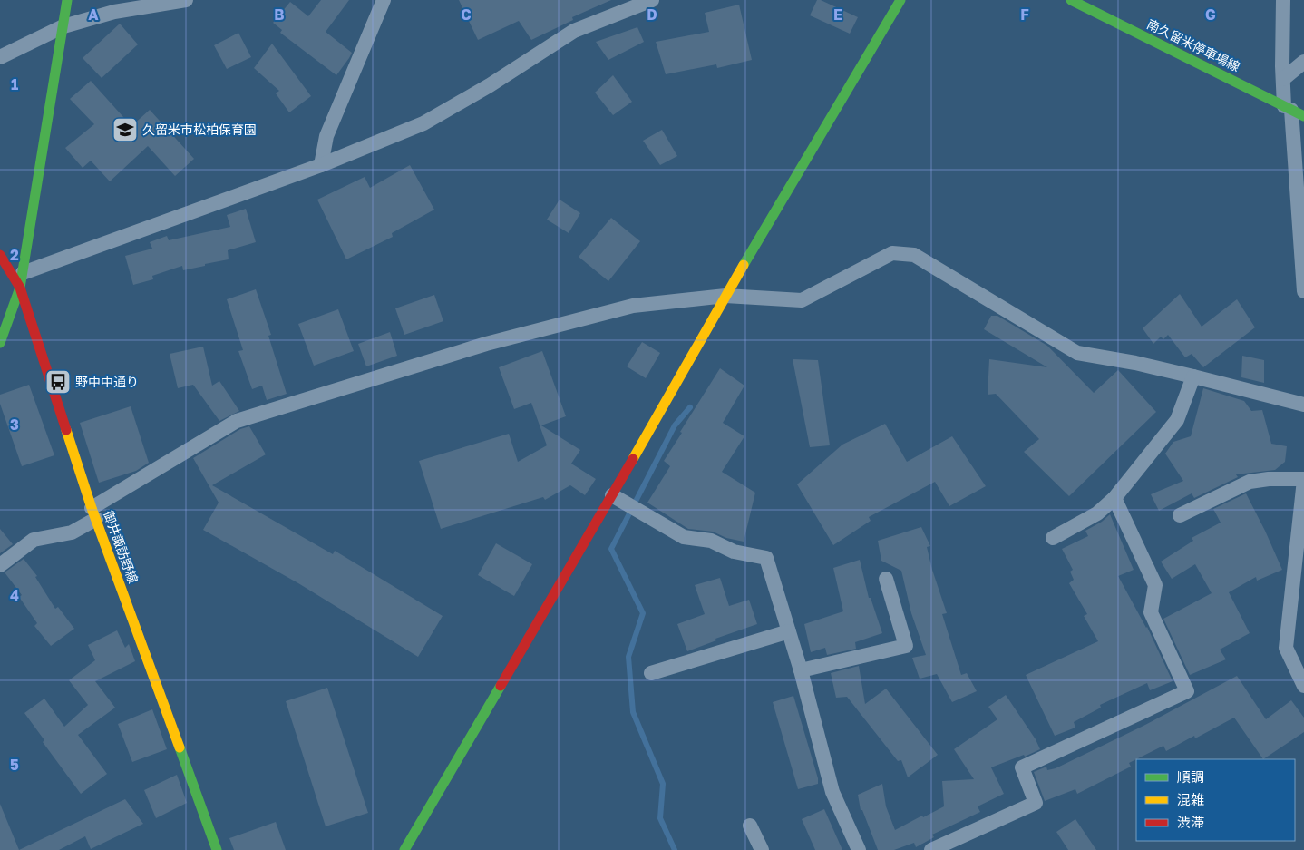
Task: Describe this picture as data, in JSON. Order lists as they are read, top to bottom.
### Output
{
  "streets": {
    "street": ["南久留米停車場線", "御井諏訪野線"]
  },
  "places": {
    "school or university": ["久留米市松柏保育園"],
    "bus stop": ["野中中通り"]
  },
  "legend": ["順調", "混雑", "渋滞"],
  "grid": {
    "columns": [
      "A",
      "B",
      "C",
      "D",
      "E",
      "F",
      "G"
    ],
    "rows": [
      "1",
      "2",
      "3",
      "4",
      "5"
    ]
  }
}
